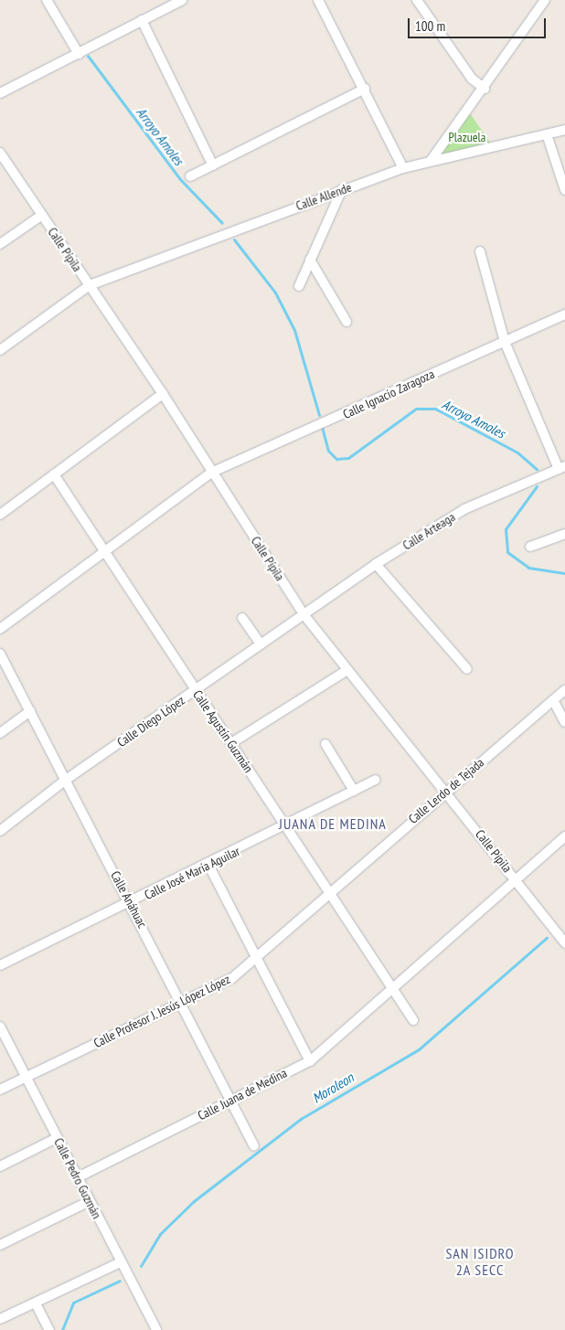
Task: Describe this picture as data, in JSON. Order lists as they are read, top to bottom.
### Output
{
  "streets": {
    "street": [
      "Calle Allende",
      "Calle Pípila",
      "Calle Ignacio Zaragoza",
      "Calle Arteaga",
      "Calle Diego López",
      "Calle Agustín Guzmán",
      "Calle Lerdo de Tejada",
      "Calle José María Aguilar",
      "Calle Anáhuac",
      "Calle Profesor J. Jesús López López",
      "Calle Juana de Medina",
      "Calle Pedro Guzmán"
    ]
  },
  "crossings": [
    ["Calle Allende", "Calle Pípila"],
    ["Calle Pípila", "Calle Ignacio Zaragoza"],
    ["Calle Pípila", "Calle Arteaga"],
    ["Calle Pípila", "Calle Diego López"],
    ["Calle Pípila", "Calle Lerdo de Tejada"],
    ["Calle Pípila", "Calle Juana de Medina"],
    ["Calle Ignacio Zaragoza", "Calle Agustín Guzmán"],
    ["Calle Arteaga", "Calle Diego López"],
    ["Calle Diego López", "Calle Agustín Guzmán"],
    ["Calle Diego López", "Calle Anáhuac"],
    ["Calle Agustín Guzmán", "Calle Lerdo de Tejada"],
    ["Calle Agustín Guzmán", "Calle José María Aguilar"],
    ["Calle Agustín Guzmán", "Calle Profesor J. Jesús López López"],
    ["Calle Agustín Guzmán", "Calle Juana de Medina"],
    ["Calle Lerdo de Tejada", "Calle Profesor J. Jesús López López"],
    ["Calle José María Aguilar", "Calle Anáhuac"],
    ["Calle Anáhuac", "Calle Profesor J. Jesús López López"],
    ["Calle Anáhuac", "Calle Juana de Medina"],
    ["Calle Profesor J. Jesús López López", "Calle Pedro Guzmán"],
    ["Calle Juana de Medina", "Calle Pedro Guzmán"]
  ],
  "districts": ["JUANA DE MEDINA", "SAN ISIDRO 2A SECC"],
  "water": ["Arroyo Amoles", "Moroleon"],
  "parks": ["Plazuela"],
  "scale_bar": "100 m"
}
